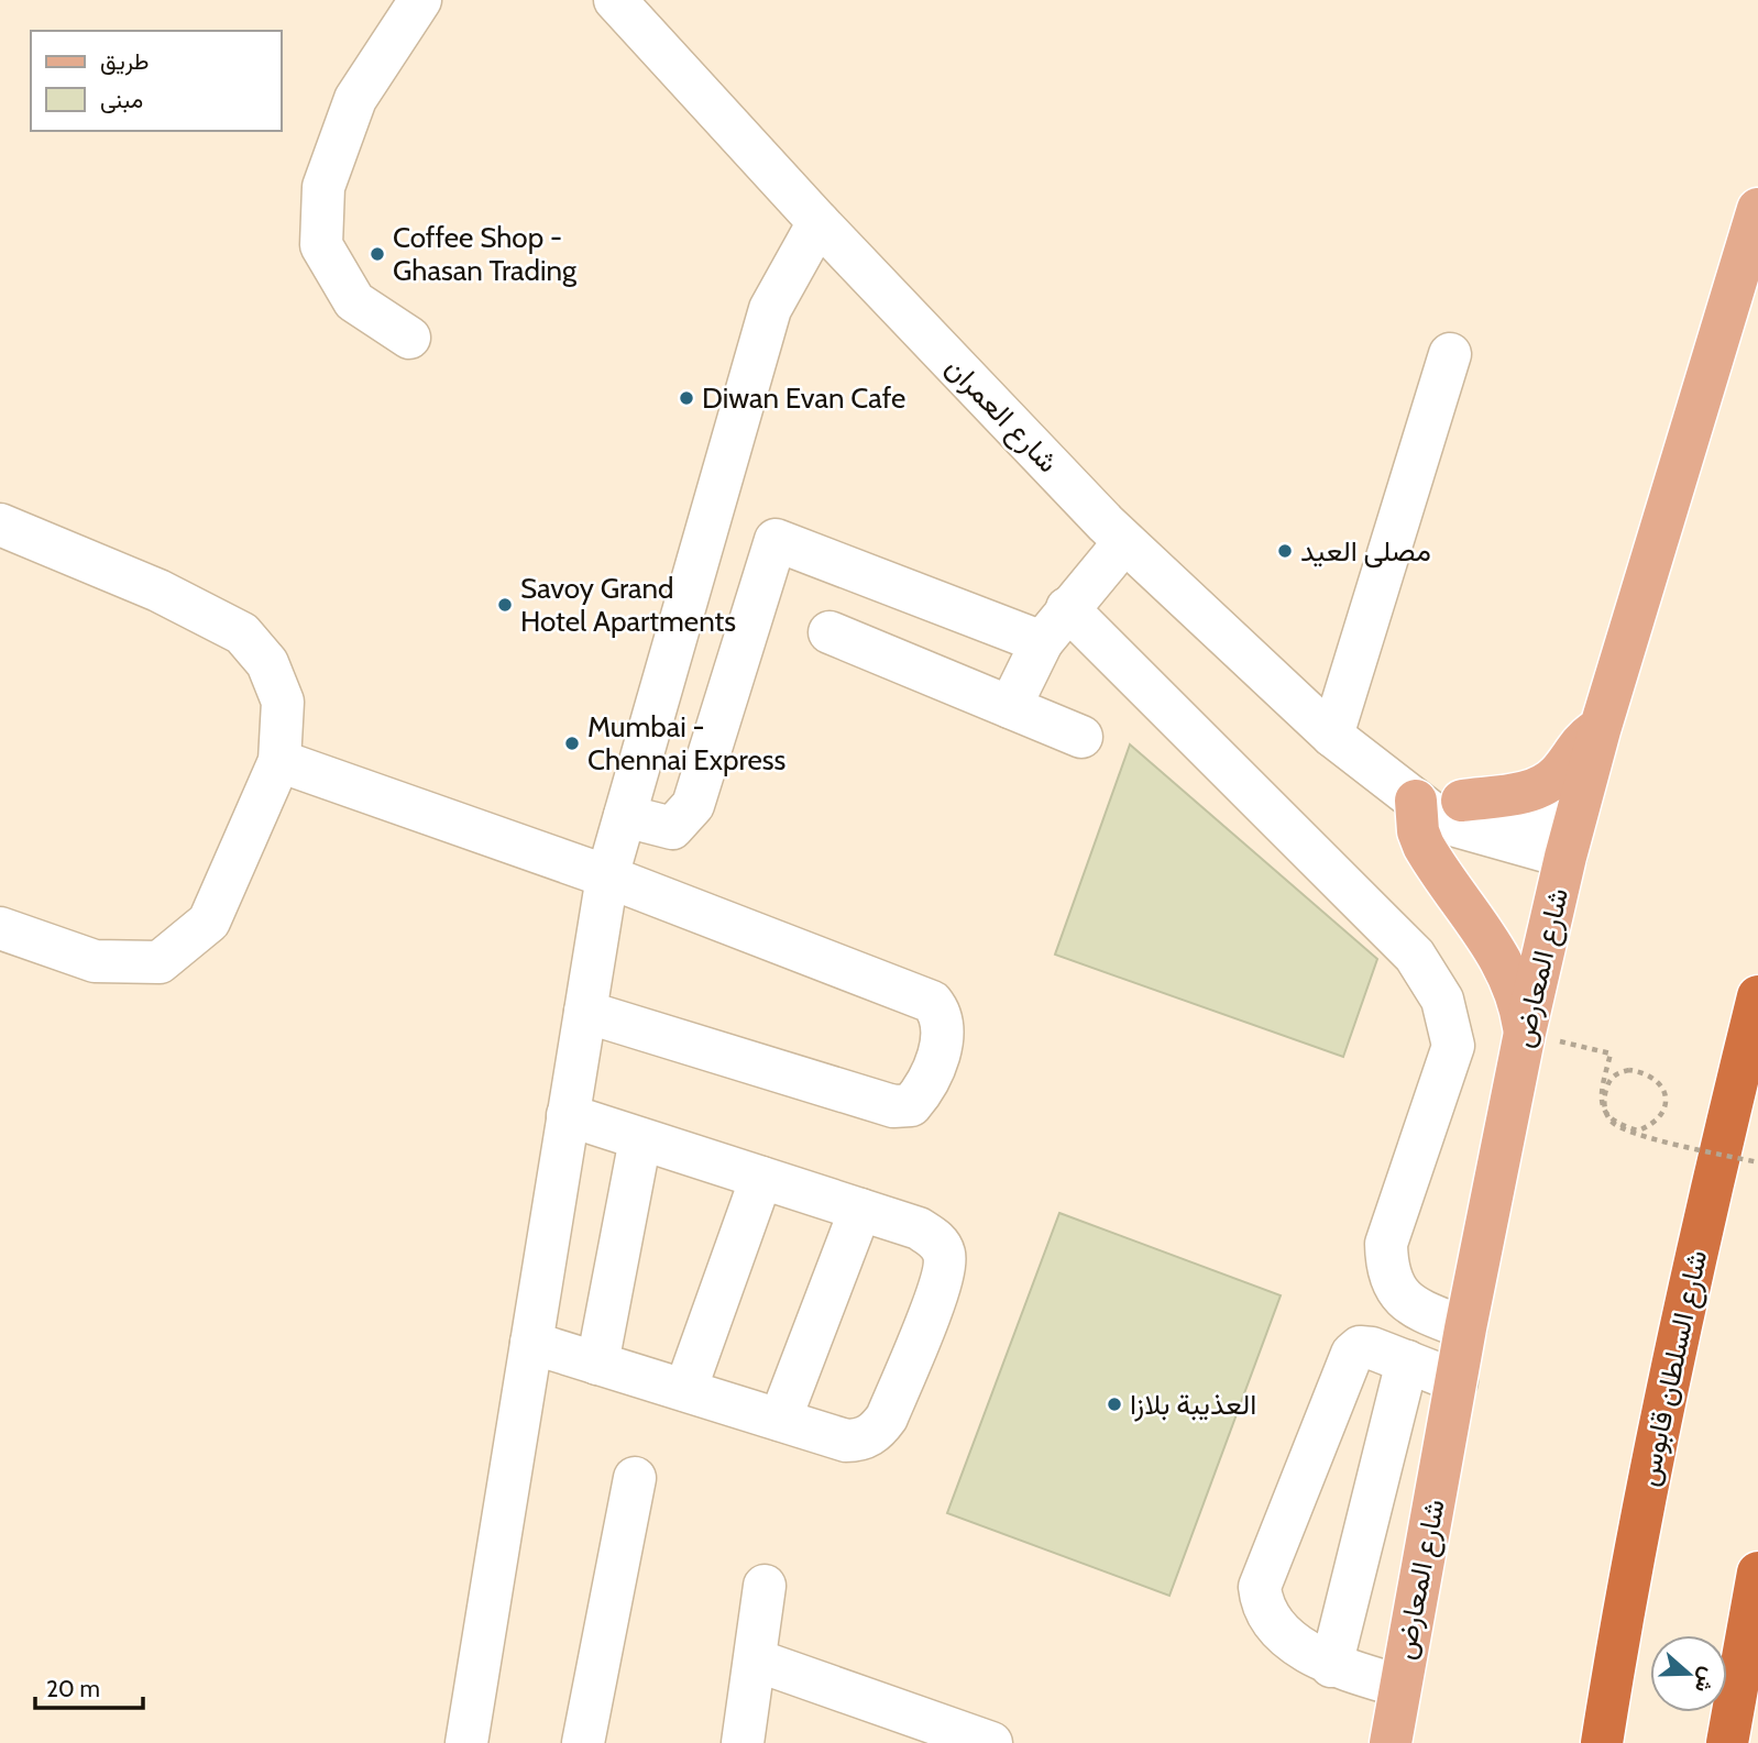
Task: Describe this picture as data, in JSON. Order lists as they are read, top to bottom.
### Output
{
  "streets": {
    "highway": ["شارع السلطان قابوس"],
    "main road": ["شارع المعارض"],
    "street": ["شارع العمران"]
  },
  "crossings": [
    ["شارع العمران", "شارع المعارض"]
  ],
  "places": [
    "Coffee Shop - Ghasan Trading",
    "Diwan Evan Cafe",
    "مصلى العيد",
    "Savoy Grand Hotel Apartments",
    "Mumbai - Chennai Express",
    "العذيبة بلازا"
  ],
  "legend": ["طريق", "مبنى"],
  "scale_bar": "20 m",
  "north": "right"
}
